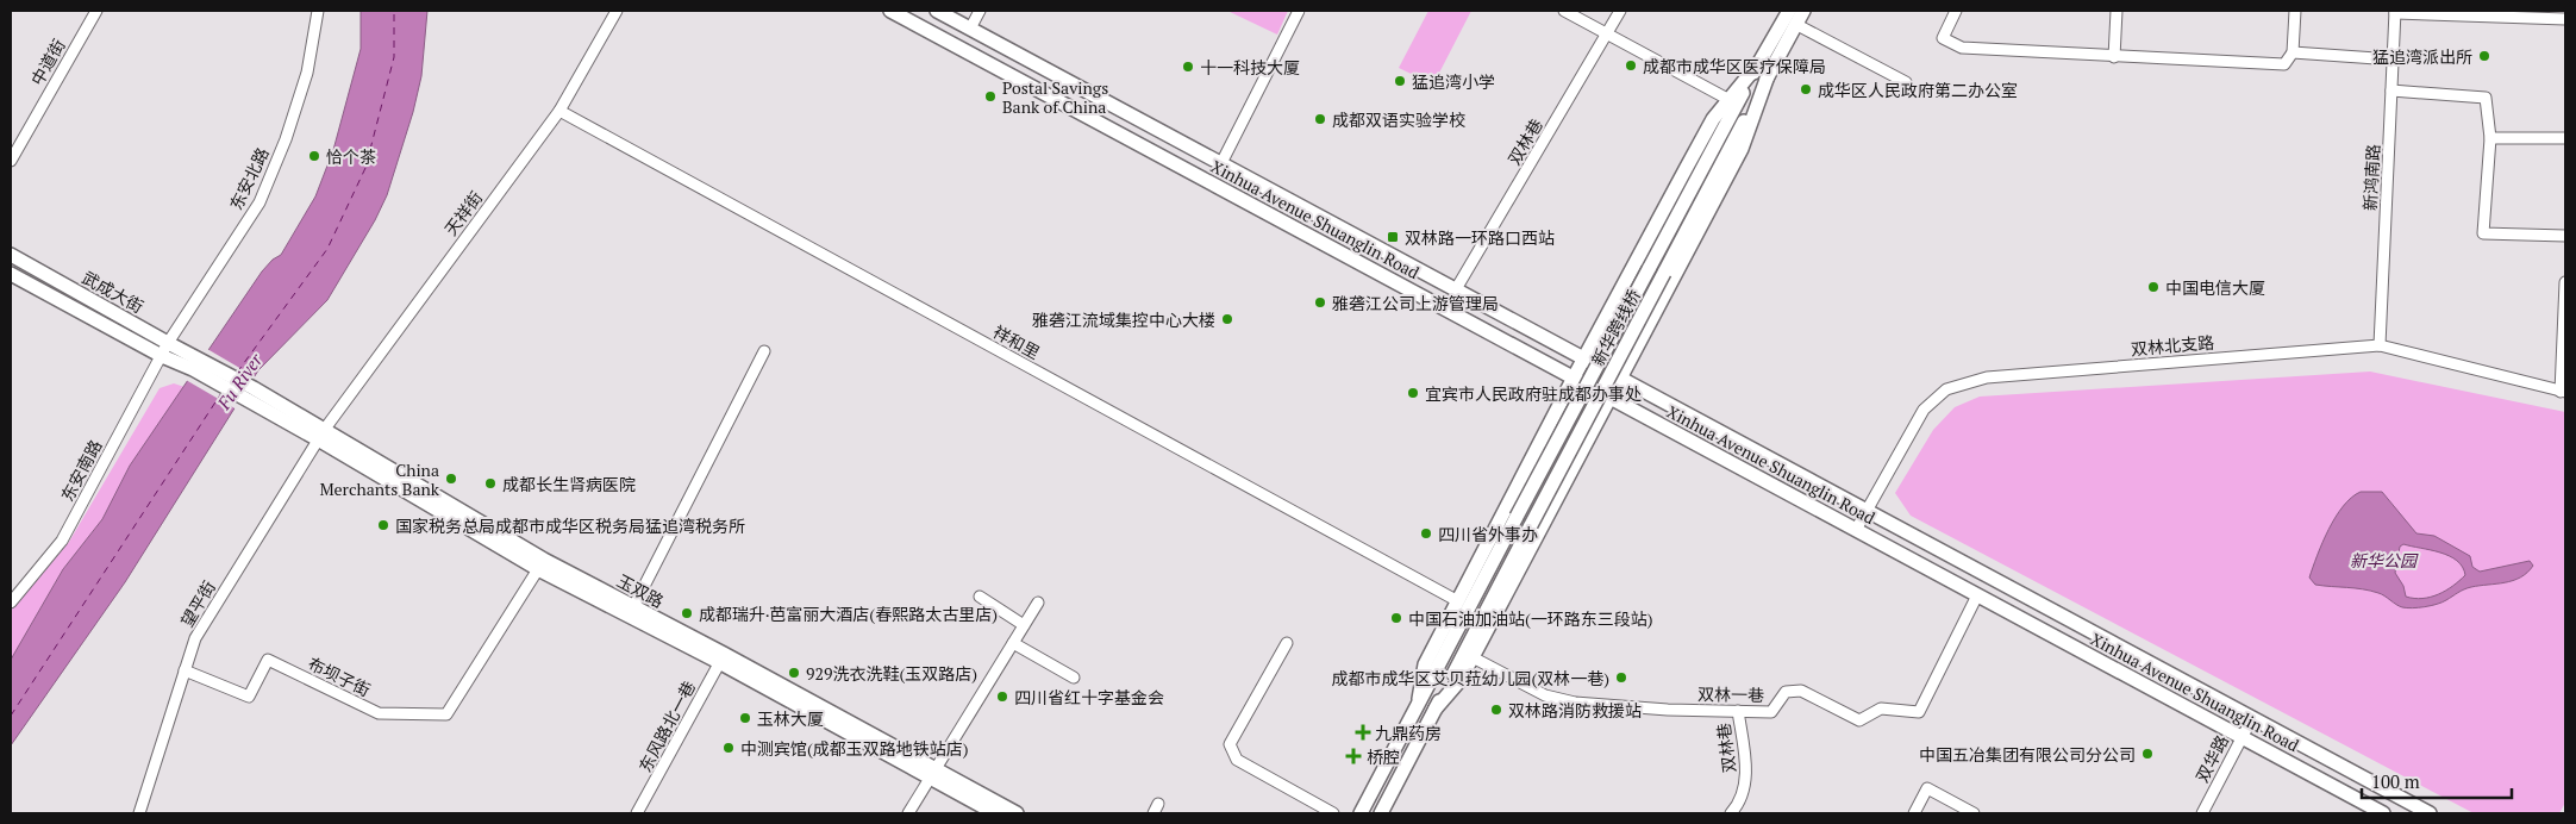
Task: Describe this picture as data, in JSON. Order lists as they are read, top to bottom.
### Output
{
  "streets": {
    "main road": [
      "Xinhua Avenue Shuanglin Road",
      "武成大街",
      "新华跨线桥",
      "玉双路"
    ],
    "street": [
      "中道街",
      "双林巷",
      "新鸿南路",
      "东安北路",
      "天祥街",
      "祥和里",
      "双林北支路",
      "东安南路",
      "望平街",
      "布坝子街",
      "双林一巷",
      "东风路北一巷",
      "双华路"
    ]
  },
  "crossings": [
    ["双林巷", "Xinhua Avenue Shuanglin Road"],
    ["双林巷", "双林一巷"],
    ["新鸿南路", "双林北支路"],
    ["东安北路", "武成大街"],
    ["东安北路", "东安南路"],
    ["天祥街", "祥和里"],
    ["天祥街", "玉双路"],
    ["天祥街", "望平街"],
    ["Xinhua Avenue Shuanglin Road", "双林北支路"],
    ["Xinhua Avenue Shuanglin Road", "双林一巷"],
    ["Xinhua Avenue Shuanglin Road", "双华路"],
    ["武成大街", "东安南路"],
    ["武成大街", "玉双路"],
    ["玉双路", "望平街"],
    ["玉双路", "布坝子街"],
    ["玉双路", "东风路北一巷"],
    ["望平街", "布坝子街"]
  ],
  "water": ["Fu River"],
  "parks": ["新华公园"],
  "places": {
    "other": [
      "猛追湾派出所",
      "成都市成华区医疗保障局",
      "十一科技大厦",
      "猛追湾小学",
      "成华区人民政府第二办公室",
      "Postal Savings Bank of China",
      "成都双语实验学校",
      "恰个茶",
      "中国电信大厦",
      "雅砻江公司上游管理局",
      "雅砻江流域集控中心大楼",
      "宜宾市人民政府驻成都办事处",
      "China Merchants Bank",
      "成都长生肾病医院",
      "国家税务总局成都市成华区税务局猛追湾税务所",
      "四川省外事办",
      "成都瑞升·芭富丽大酒店(春熙路太古里店)",
      "中国石油加油站(一环路东三段站)",
      "929洗衣洗鞋(玉双路店)",
      "成都市成华区艾贝菈幼儿园(双林一巷)",
      "四川省红十字基金会",
      "双林路消防救援站",
      "玉林大厦",
      "中测宾馆(成都玉双路地铁站店)",
      "中国五冶集团有限公司分公司"
    ],
    "transit": ["双林路一环路口西站"],
    "health": ["九鼎药房", "桥腔"]
  },
  "scale_bar": "100 m"
}
